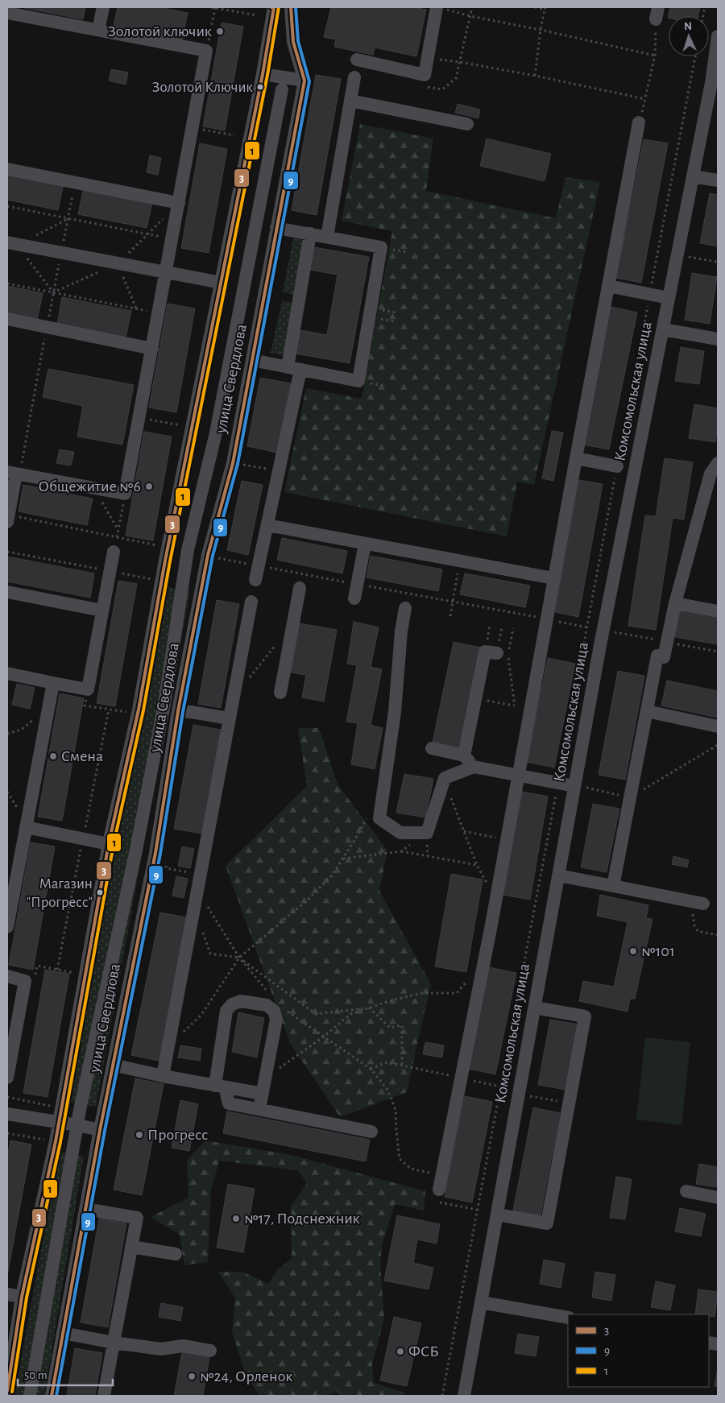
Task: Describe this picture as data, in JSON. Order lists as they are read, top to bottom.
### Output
{
  "streets": {
    "street": ["улица Свердлова", "Комсомольская улица"]
  },
  "places": [
    "Золотой ключик",
    "Золотой Ключик",
    "Общежитие №6",
    "Смена",
    "Магазин \"Прогресс\"",
    "№101",
    "Прогресс",
    "№17, Подснежник",
    "ФСБ",
    "№24, Орленок"
  ],
  "lines": ["transit line 3", "transit line 9", "transit line 1"],
  "legend": ["3", "9", "1"],
  "scale_bar": "50 m",
  "north": "top"
}
